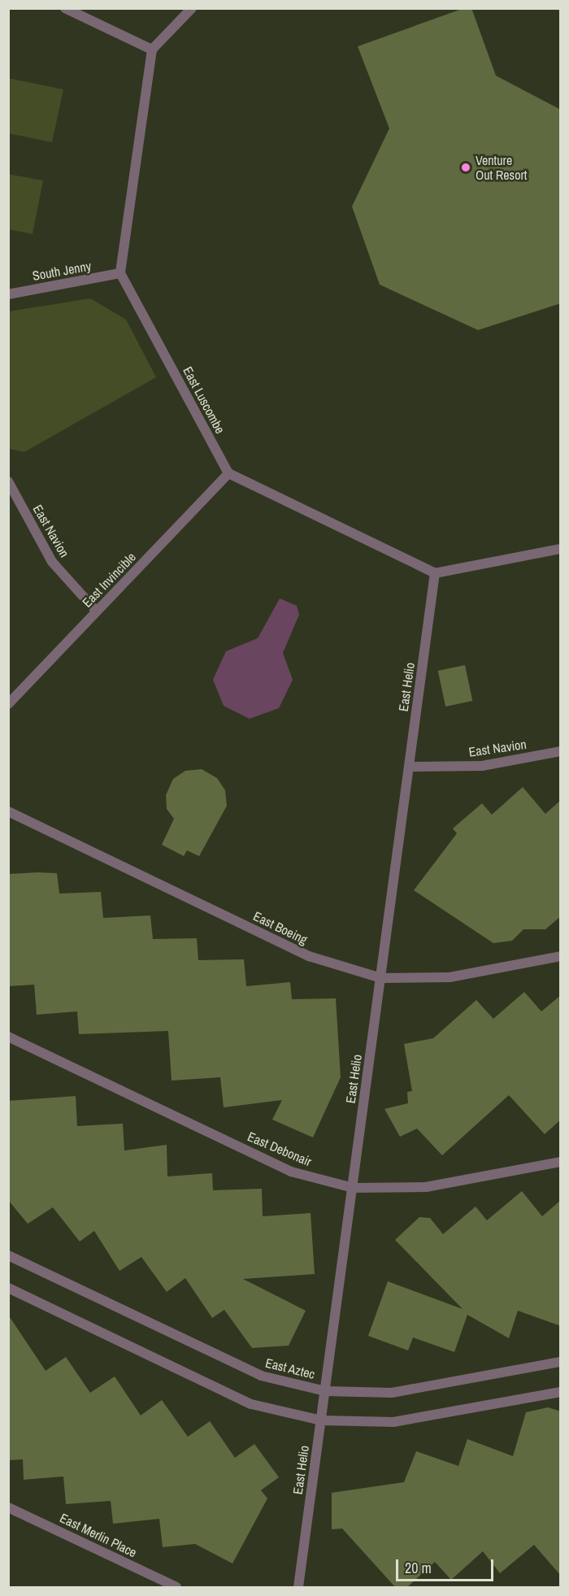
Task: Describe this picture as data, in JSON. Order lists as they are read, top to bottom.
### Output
{
  "streets": {
    "lane": [
      "South Jenny",
      "East Luscombe",
      "East Navion",
      "East Invincible",
      "East Helio",
      "East Boeing",
      "East Debonair",
      "East Aztec",
      "East Merlin Place"
    ]
  },
  "crossings": [
    ["South Jenny", "East Luscombe"],
    ["East Luscombe", "East Invincible"],
    ["East Navion", "East Invincible"],
    ["East Navion", "East Helio"],
    ["East Helio", "East Boeing"],
    ["East Helio", "East Debonair"],
    ["East Helio", "East Aztec"]
  ],
  "places": ["Venture Out Resort"],
  "scale_bar": "20 m"
}
